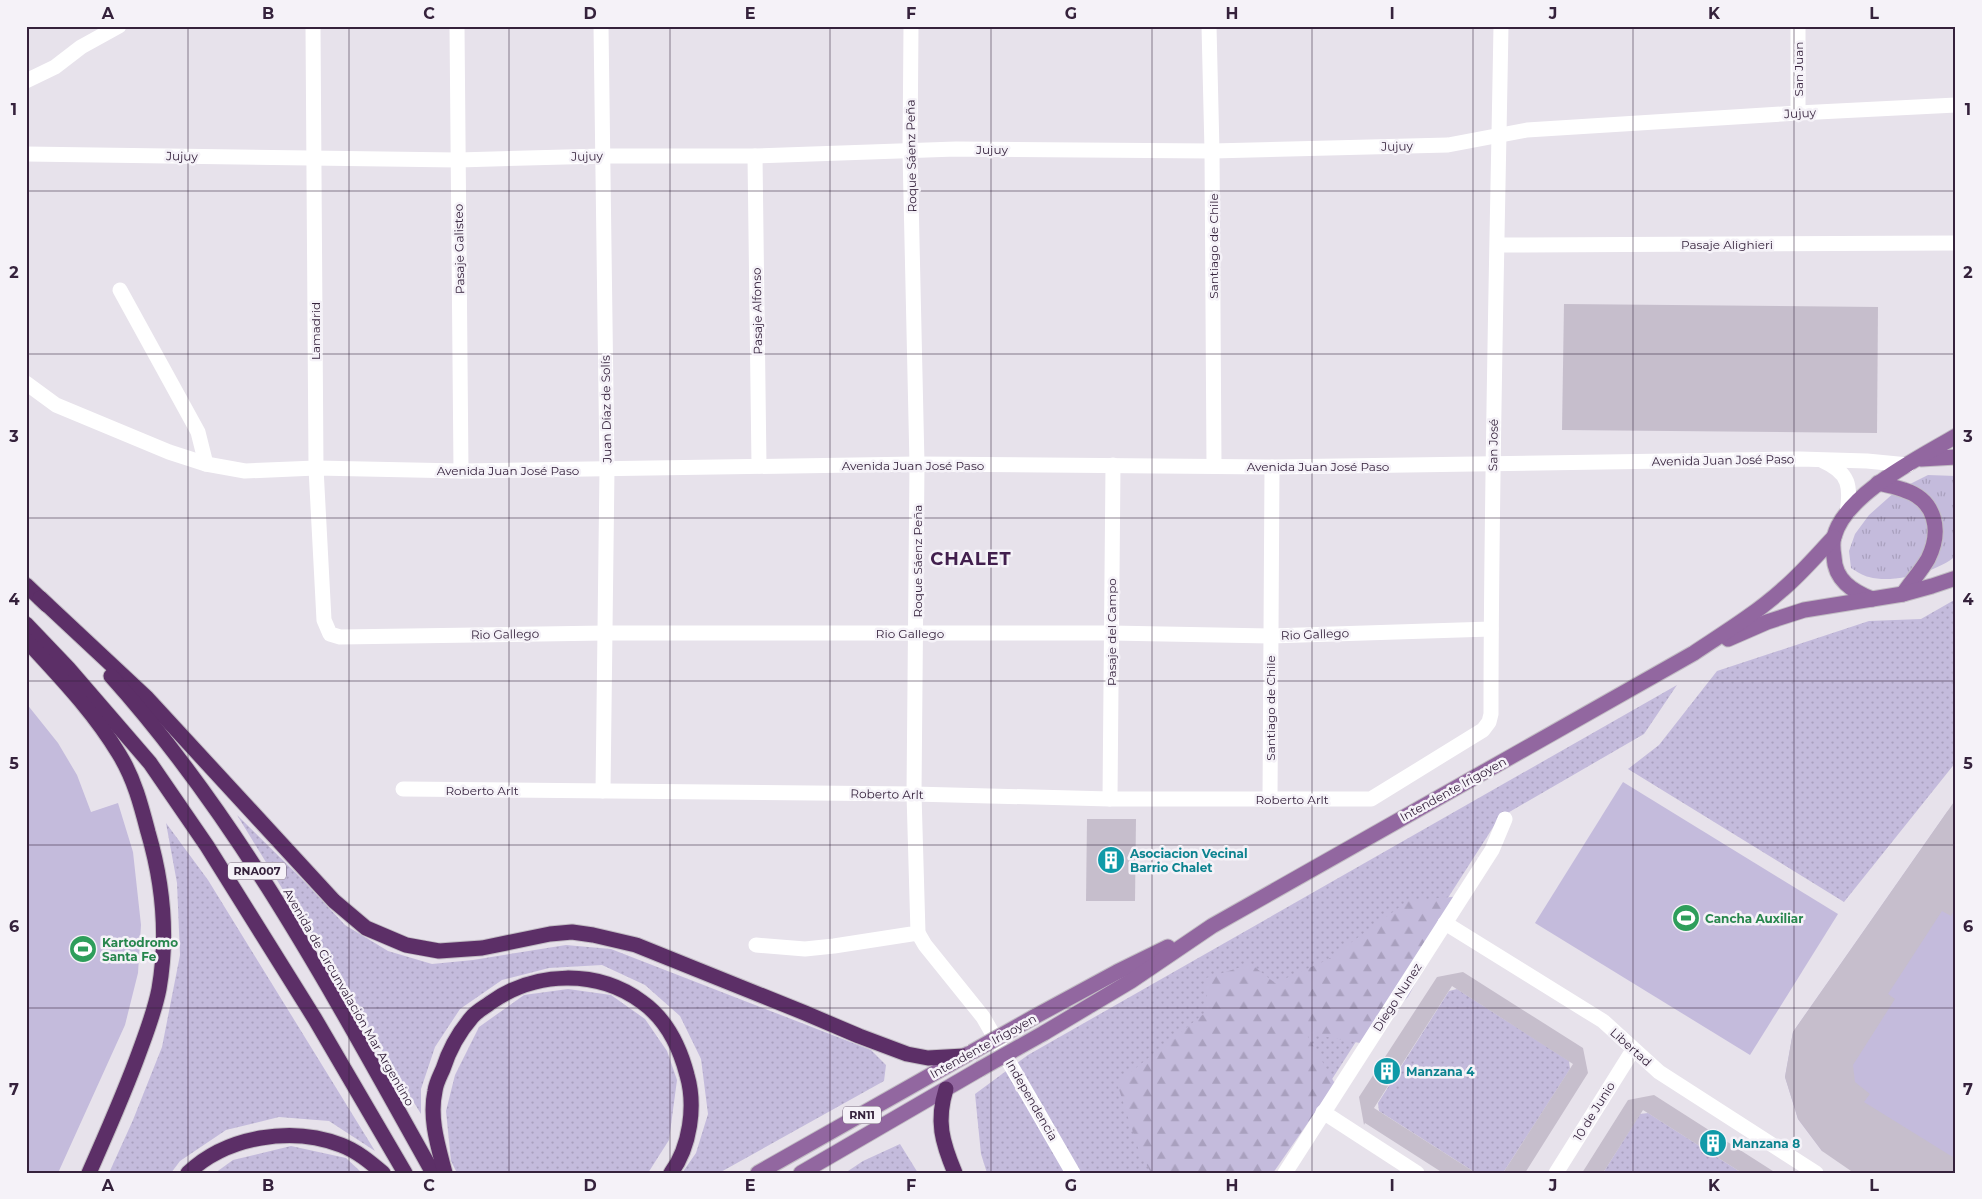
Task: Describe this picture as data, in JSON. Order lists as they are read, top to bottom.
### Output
{
  "streets": {
    "highway": ["RNA007", "Avenida de Circunvalación Mar Argentino"],
    "main road": ["Intendente Irigoyen", "RN11"],
    "street": [
      "San Juan",
      "Jujuy",
      "Roque Sáenz Peña",
      "Pasaje Alighieri",
      "Santiago de Chile",
      "Pasaje Galisteo",
      "Pasaje Alfonso",
      "Lamadrid",
      "Juan Díaz de Solís",
      "San José",
      "Avenida Juan José Paso",
      "Pasaje del Campo",
      "Rio Gallego",
      "Roberto Arlt",
      "Diego Nunez",
      "Libertad",
      "Independencia",
      "10 de Junio"
    ]
  },
  "crossings": [
    ["San Juan", "Jujuy"],
    ["Jujuy", "Roque Sáenz Peña"],
    ["Jujuy", "Santiago de Chile"],
    ["Jujuy", "Pasaje Galisteo"],
    ["Jujuy", "Pasaje Alfonso"],
    ["Jujuy", "Lamadrid"],
    ["Jujuy", "Juan Díaz de Solís"],
    ["Jujuy", "San José"],
    ["Roque Sáenz Peña", "Avenida Juan José Paso"],
    ["Roque Sáenz Peña", "Rio Gallego"],
    ["Roque Sáenz Peña", "Roberto Arlt"],
    ["Roque Sáenz Peña", "Independencia"],
    ["Pasaje Alighieri", "San José"],
    ["Santiago de Chile", "Avenida Juan José Paso"],
    ["Santiago de Chile", "Rio Gallego"],
    ["Santiago de Chile", "Roberto Arlt"],
    ["Pasaje Galisteo", "Avenida Juan José Paso"],
    ["Pasaje Alfonso", "Avenida Juan José Paso"],
    ["Lamadrid", "Avenida Juan José Paso"],
    ["Lamadrid", "Rio Gallego"],
    ["Juan Díaz de Solís", "Avenida Juan José Paso"],
    ["Juan Díaz de Solís", "Rio Gallego"],
    ["Juan Díaz de Solís", "Roberto Arlt"],
    ["San José", "Avenida Juan José Paso"],
    ["San José", "Rio Gallego"],
    ["San José", "Roberto Arlt"],
    ["Avenida Juan José Paso", "Pasaje del Campo"],
    ["Pasaje del Campo", "Rio Gallego"],
    ["Pasaje del Campo", "Roberto Arlt"],
    ["Diego Nunez", "Libertad"],
    ["Libertad", "10 de Junio"]
  ],
  "districts": ["CHALET"],
  "places": {
    "building": ["Asociacion Vecinal Barrio Chalet", "Manzana 4", "Manzana 8"],
    "sports": ["Cancha Auxiliar", "Kartodromo Santa Fe"]
  },
  "grid": {
    "columns": [
      "A",
      "B",
      "C",
      "D",
      "E",
      "F",
      "G",
      "H",
      "I",
      "J",
      "K",
      "L"
    ],
    "rows": [
      "1",
      "2",
      "3",
      "4",
      "5",
      "6",
      "7"
    ]
  }
}
